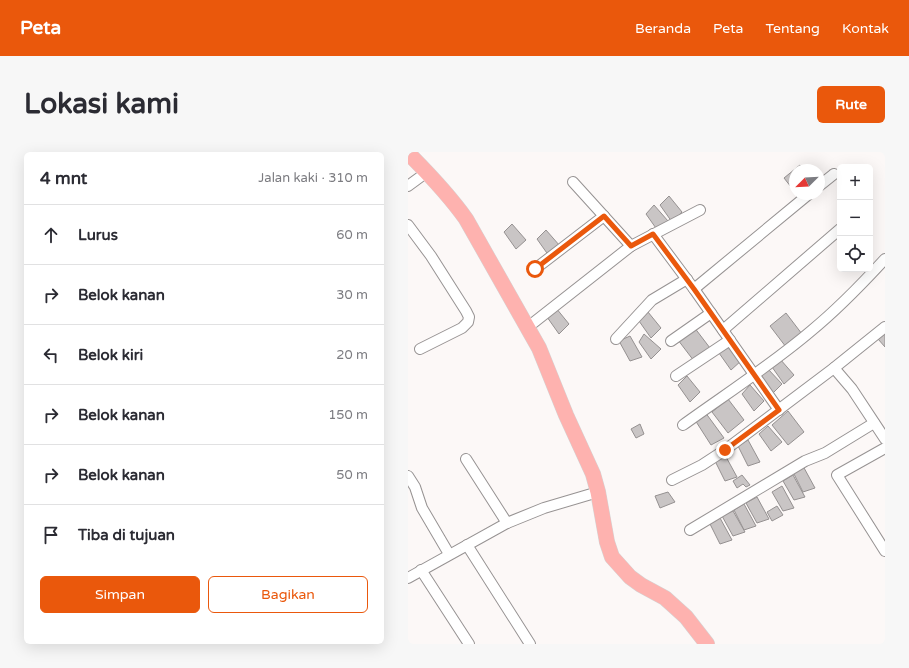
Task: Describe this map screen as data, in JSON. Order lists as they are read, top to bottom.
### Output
{
  "north": "bottom left",
  "page": {
    "header": "Peta",
    "nav": [
      "Beranda",
      "Peta",
      "Tentang",
      "Kontak"
    ],
    "buttons": [
      "Rute",
      ["Simpan", "Bagikan"]
    ],
    "title": "Lokasi kami",
    "heading": ["4 mnt", "Jalan kaki · 310 m"],
    "map_buttons": ["+", "−"],
    "list": [
      ["Lurus", "60 m"],
      ["Belok kanan", "30 m"],
      ["Belok kiri", "20 m"],
      ["Belok kanan", "150 m"],
      ["Belok kanan", "50 m"],
      "Tiba di tujuan"
    ]
  }
}
